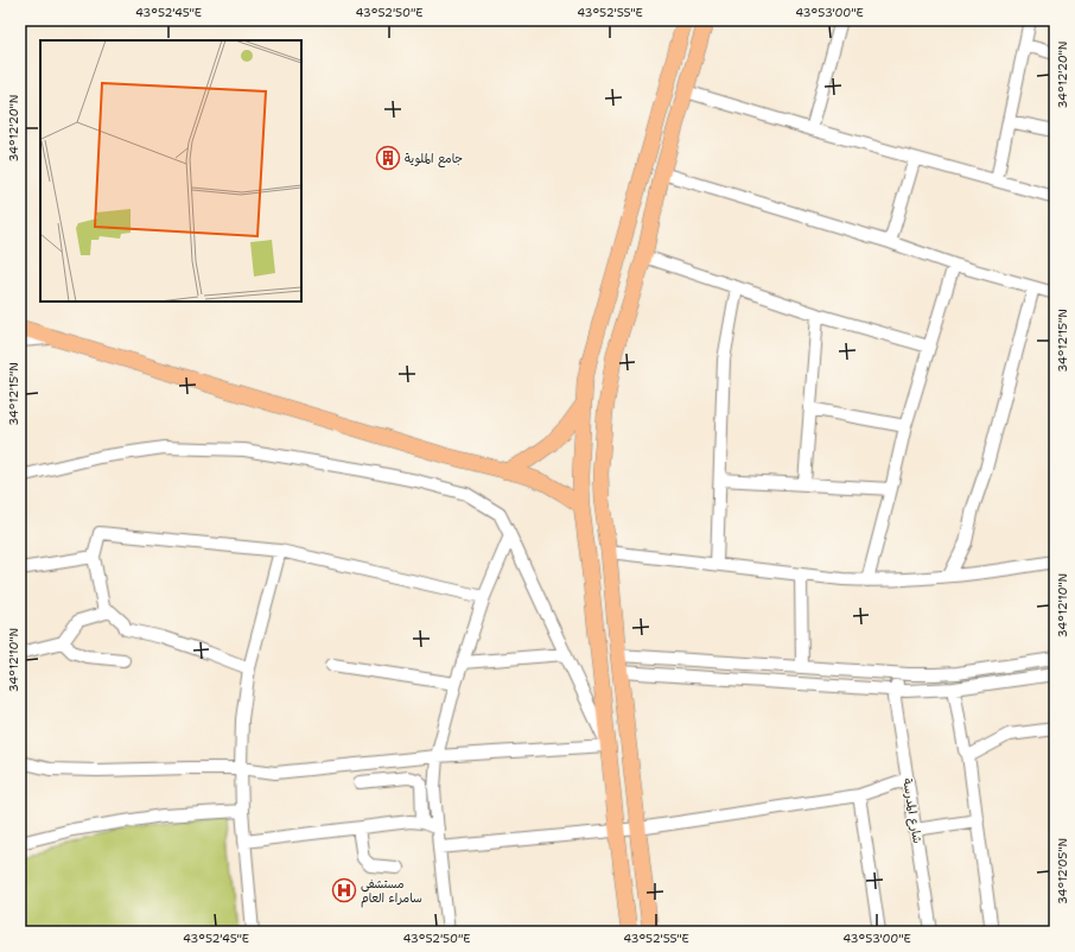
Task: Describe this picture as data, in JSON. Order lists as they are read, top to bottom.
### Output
{
  "streets": {
    "street": ["شارع المدرسة"]
  },
  "places": {
    "building": ["جامع الملوية"],
    "hospital": ["مستشفى سامراء العام"]
  },
  "coordinates": [
    "43°52'45\"E",
    "43°52'50\"E",
    "43°52'55\"E",
    "43°53'00\"E",
    "34°12'20\"N",
    "34°12'15\"N",
    "34°12'10\"N",
    "34°12'05\"N"
  ]
}
